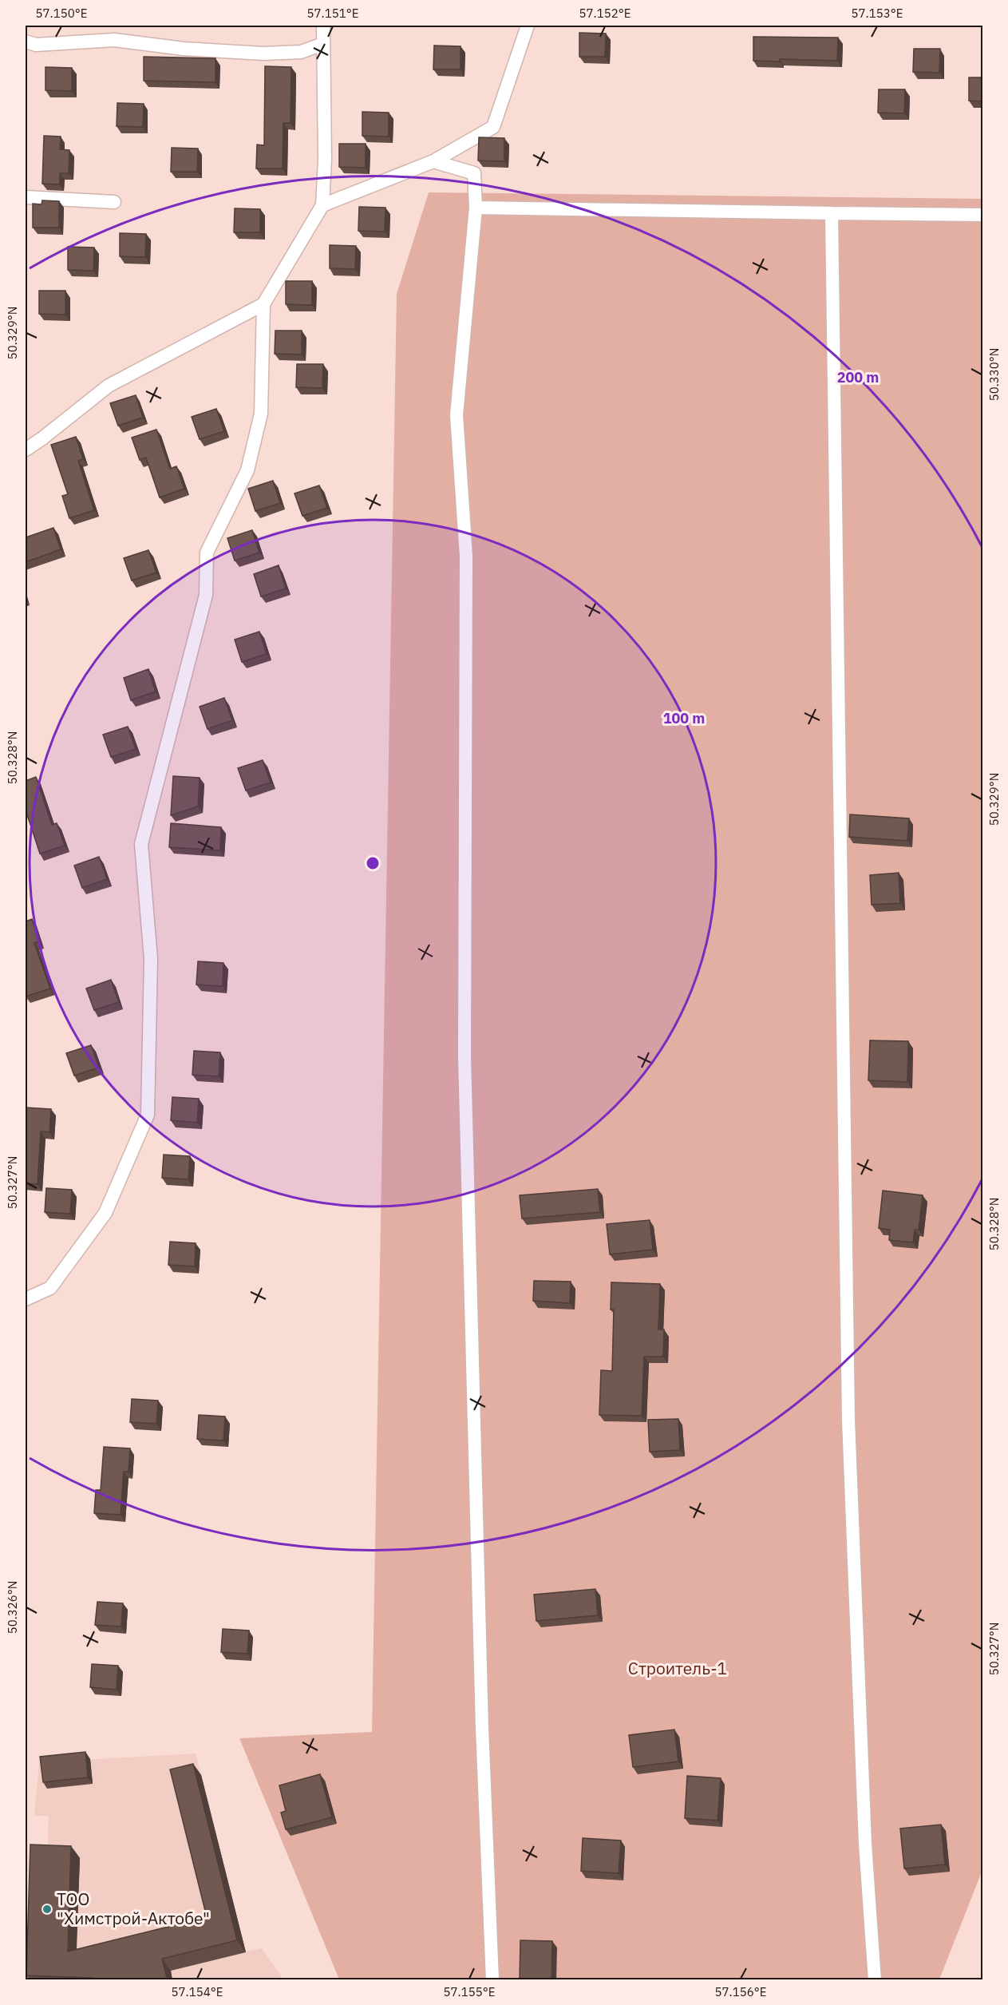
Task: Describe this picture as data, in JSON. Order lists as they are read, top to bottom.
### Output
{
  "parks": ["Строитель-1"],
  "places": ["ТОО \"Химстрой-Актобе\""],
  "coordinates": [
    "57.150°E",
    "57.151°E",
    "57.152°E",
    "57.153°E",
    "50.329°N",
    "50.330°N",
    "50.328°N",
    "50.327°N",
    "50.326°N",
    "57.154°E",
    "57.155°E",
    "57.156°E"
  ],
  "rings": ["200 m", "100 m"]
}
